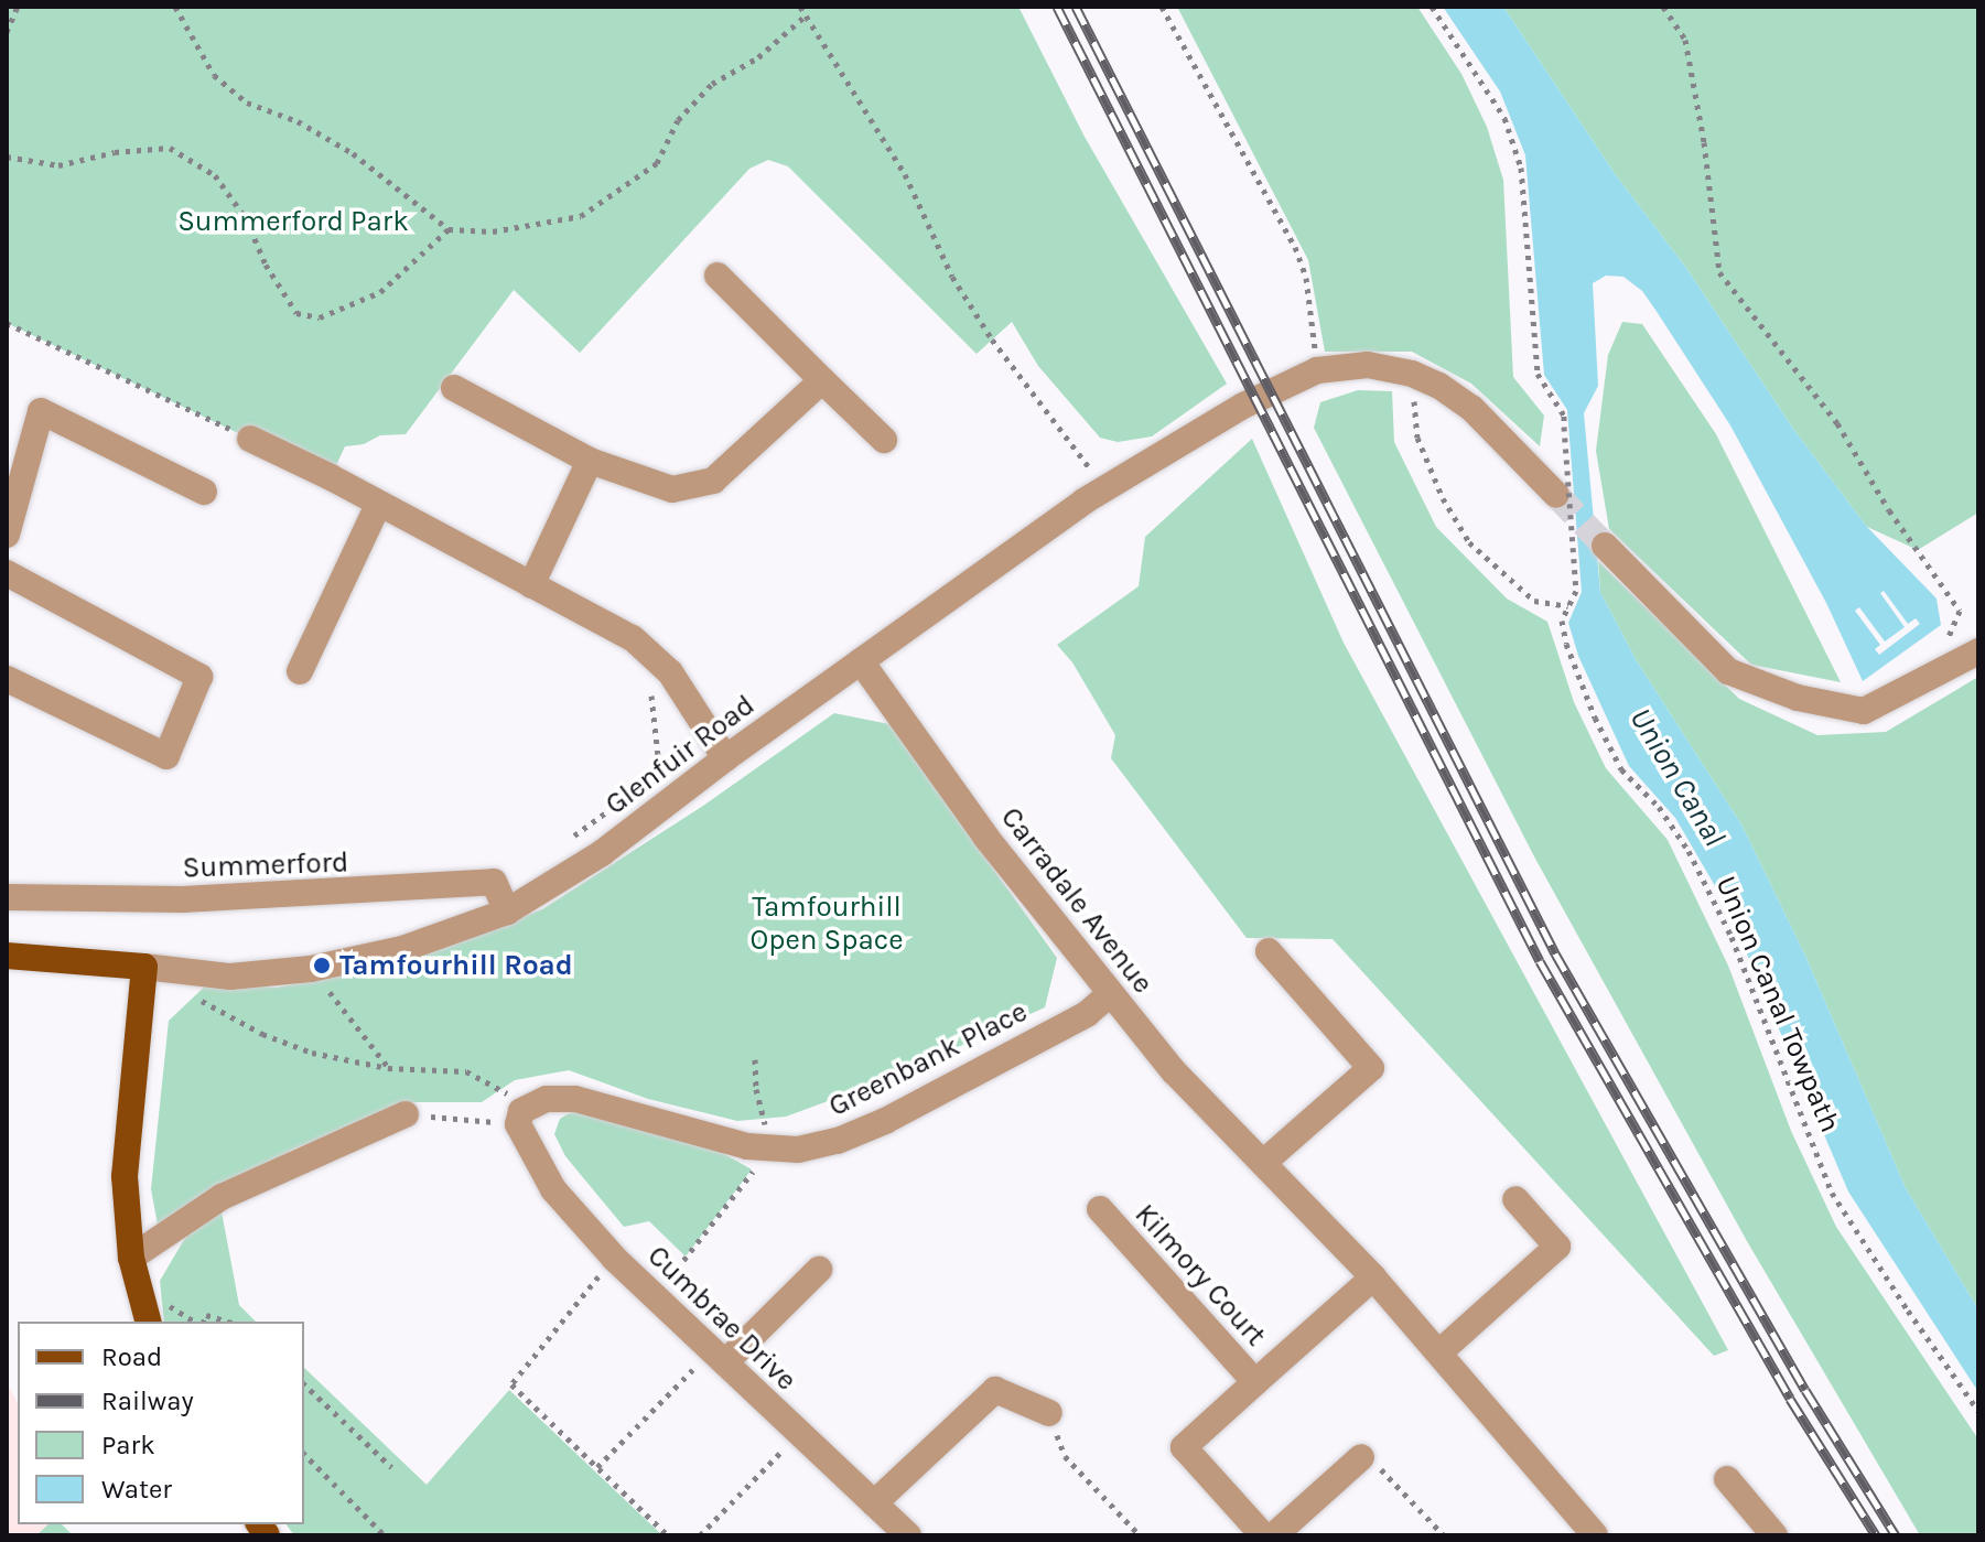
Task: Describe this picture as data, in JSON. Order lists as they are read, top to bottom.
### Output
{
  "streets": {
    "main road": ["Glenfuir Road"],
    "street": [
      "Summerford",
      "Carradale Avenue",
      "Greenbank Place",
      "Kilmory Court",
      "Cumbrae Drive"
    ],
    "path": ["Union Canal Towpath"]
  },
  "crossings": [
    ["Glenfuir Road", "Summerford"],
    ["Glenfuir Road", "Carradale Avenue"],
    ["Carradale Avenue", "Greenbank Place"],
    ["Carradale Avenue", "Kilmory Court"],
    ["Greenbank Place", "Cumbrae Drive"]
  ],
  "water": ["Union Canal"],
  "parks": ["Summerford Park", "Tamfourhill Open Space"],
  "places": ["Tamfourhill Road"],
  "legend": [
    "Road",
    "Railway",
    "Park",
    "Water"
  ]
}
